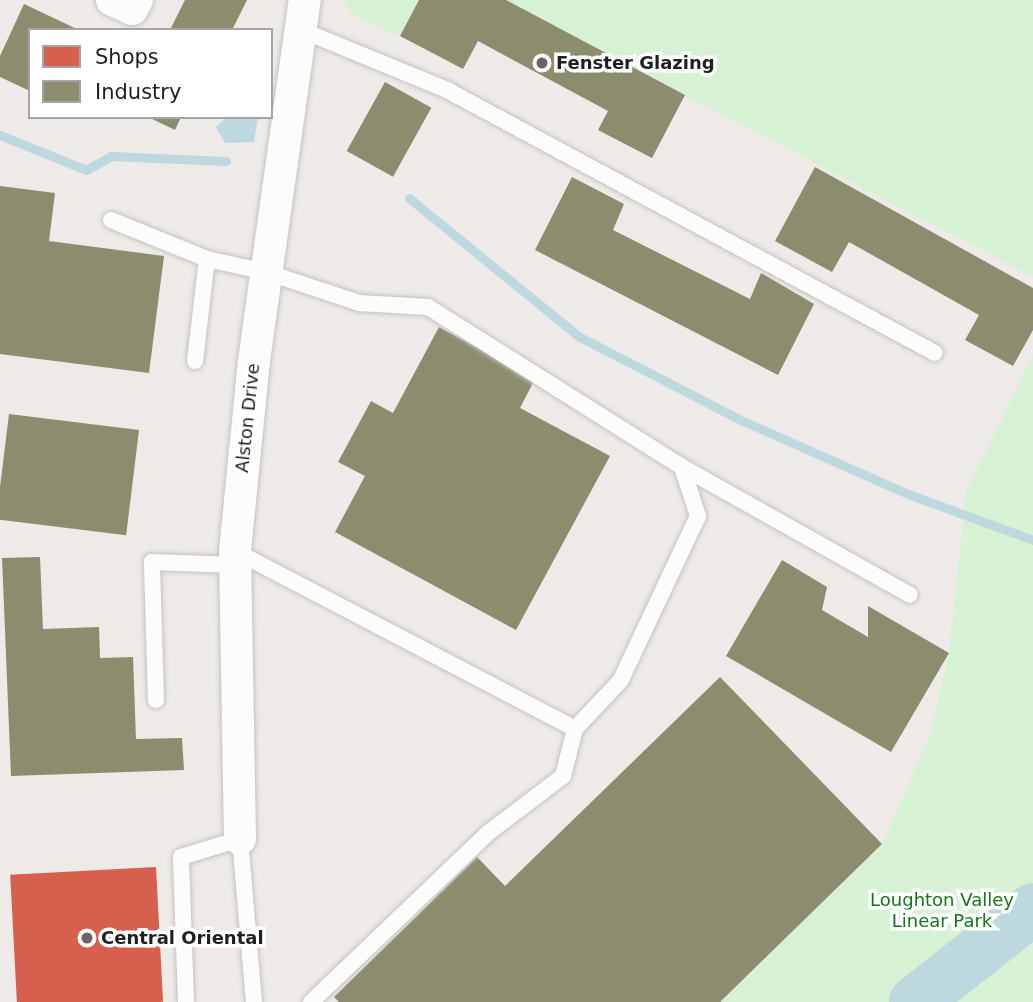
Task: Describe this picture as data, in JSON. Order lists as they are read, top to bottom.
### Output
{
  "streets": {
    "street": ["Alston Drive"]
  },
  "parks": ["Loughton Valley Linear Park"],
  "places": ["Fenster Glazing", "Central Oriental"],
  "legend": ["Shops", "Industry"]
}
